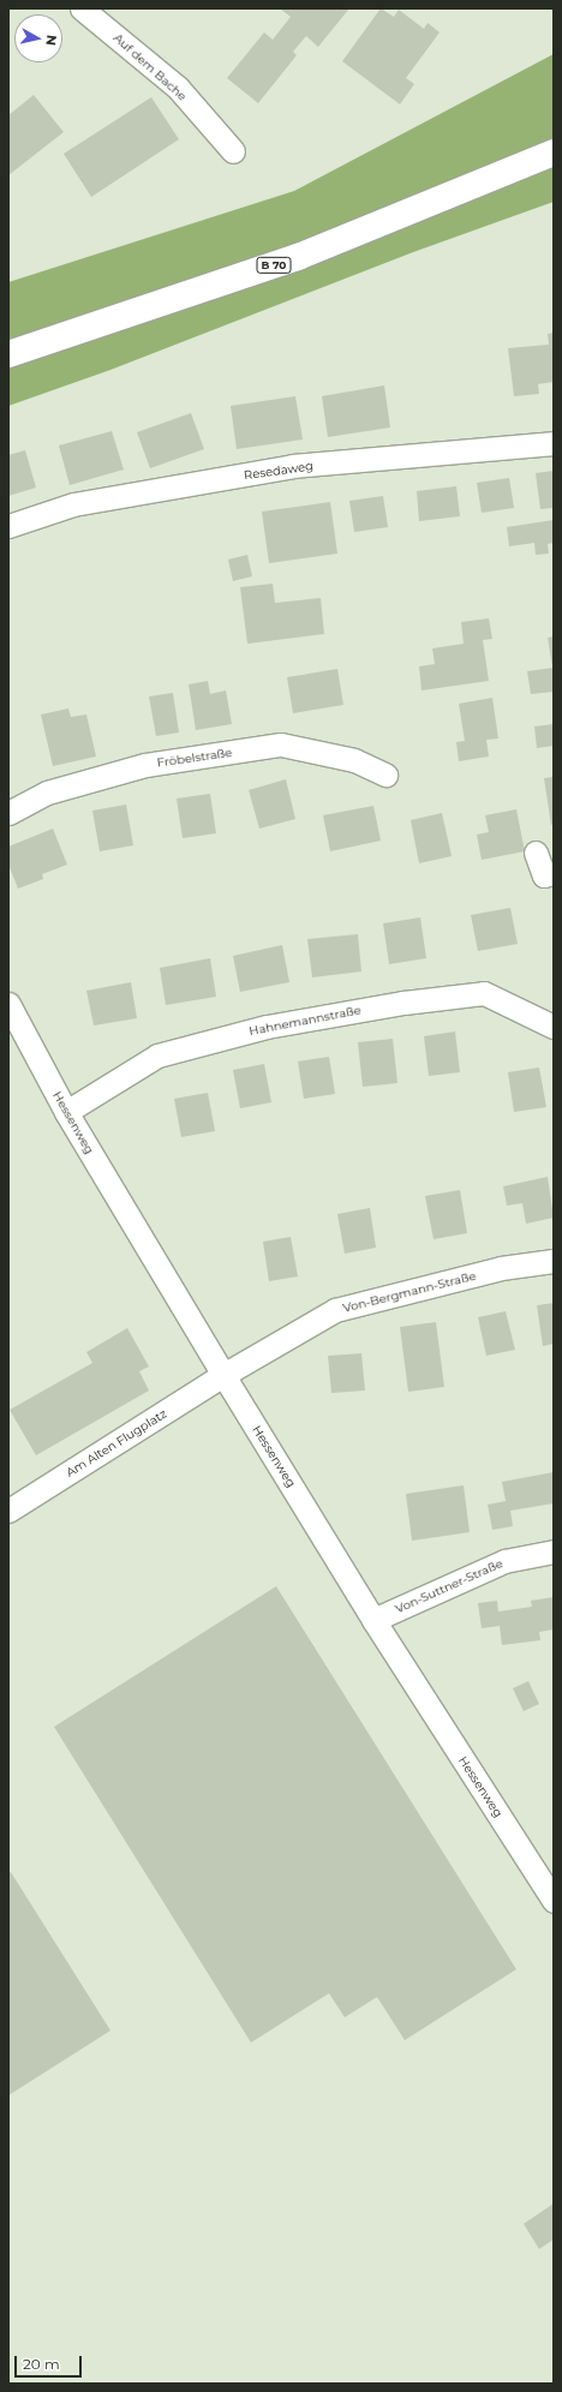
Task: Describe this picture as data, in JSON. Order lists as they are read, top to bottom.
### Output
{
  "streets": {
    "main road": ["B 70"],
    "street": [
      "Auf dem Bache",
      "Resedaweg",
      "Fröbelstraße",
      "Hahnemannstraße",
      "Hessenweg",
      "Von-Bergmann-Straße",
      "Am Alten Flugplatz",
      "Von-Suttner-Straße"
    ]
  },
  "crossings": [
    ["Hahnemannstraße", "Hessenweg"],
    ["Hessenweg", "Von-Bergmann-Straße"],
    ["Hessenweg", "Am Alten Flugplatz"],
    ["Hessenweg", "Von-Suttner-Straße"],
    ["Von-Bergmann-Straße", "Am Alten Flugplatz"]
  ],
  "scale_bar": "20 m",
  "north": "right"
}
